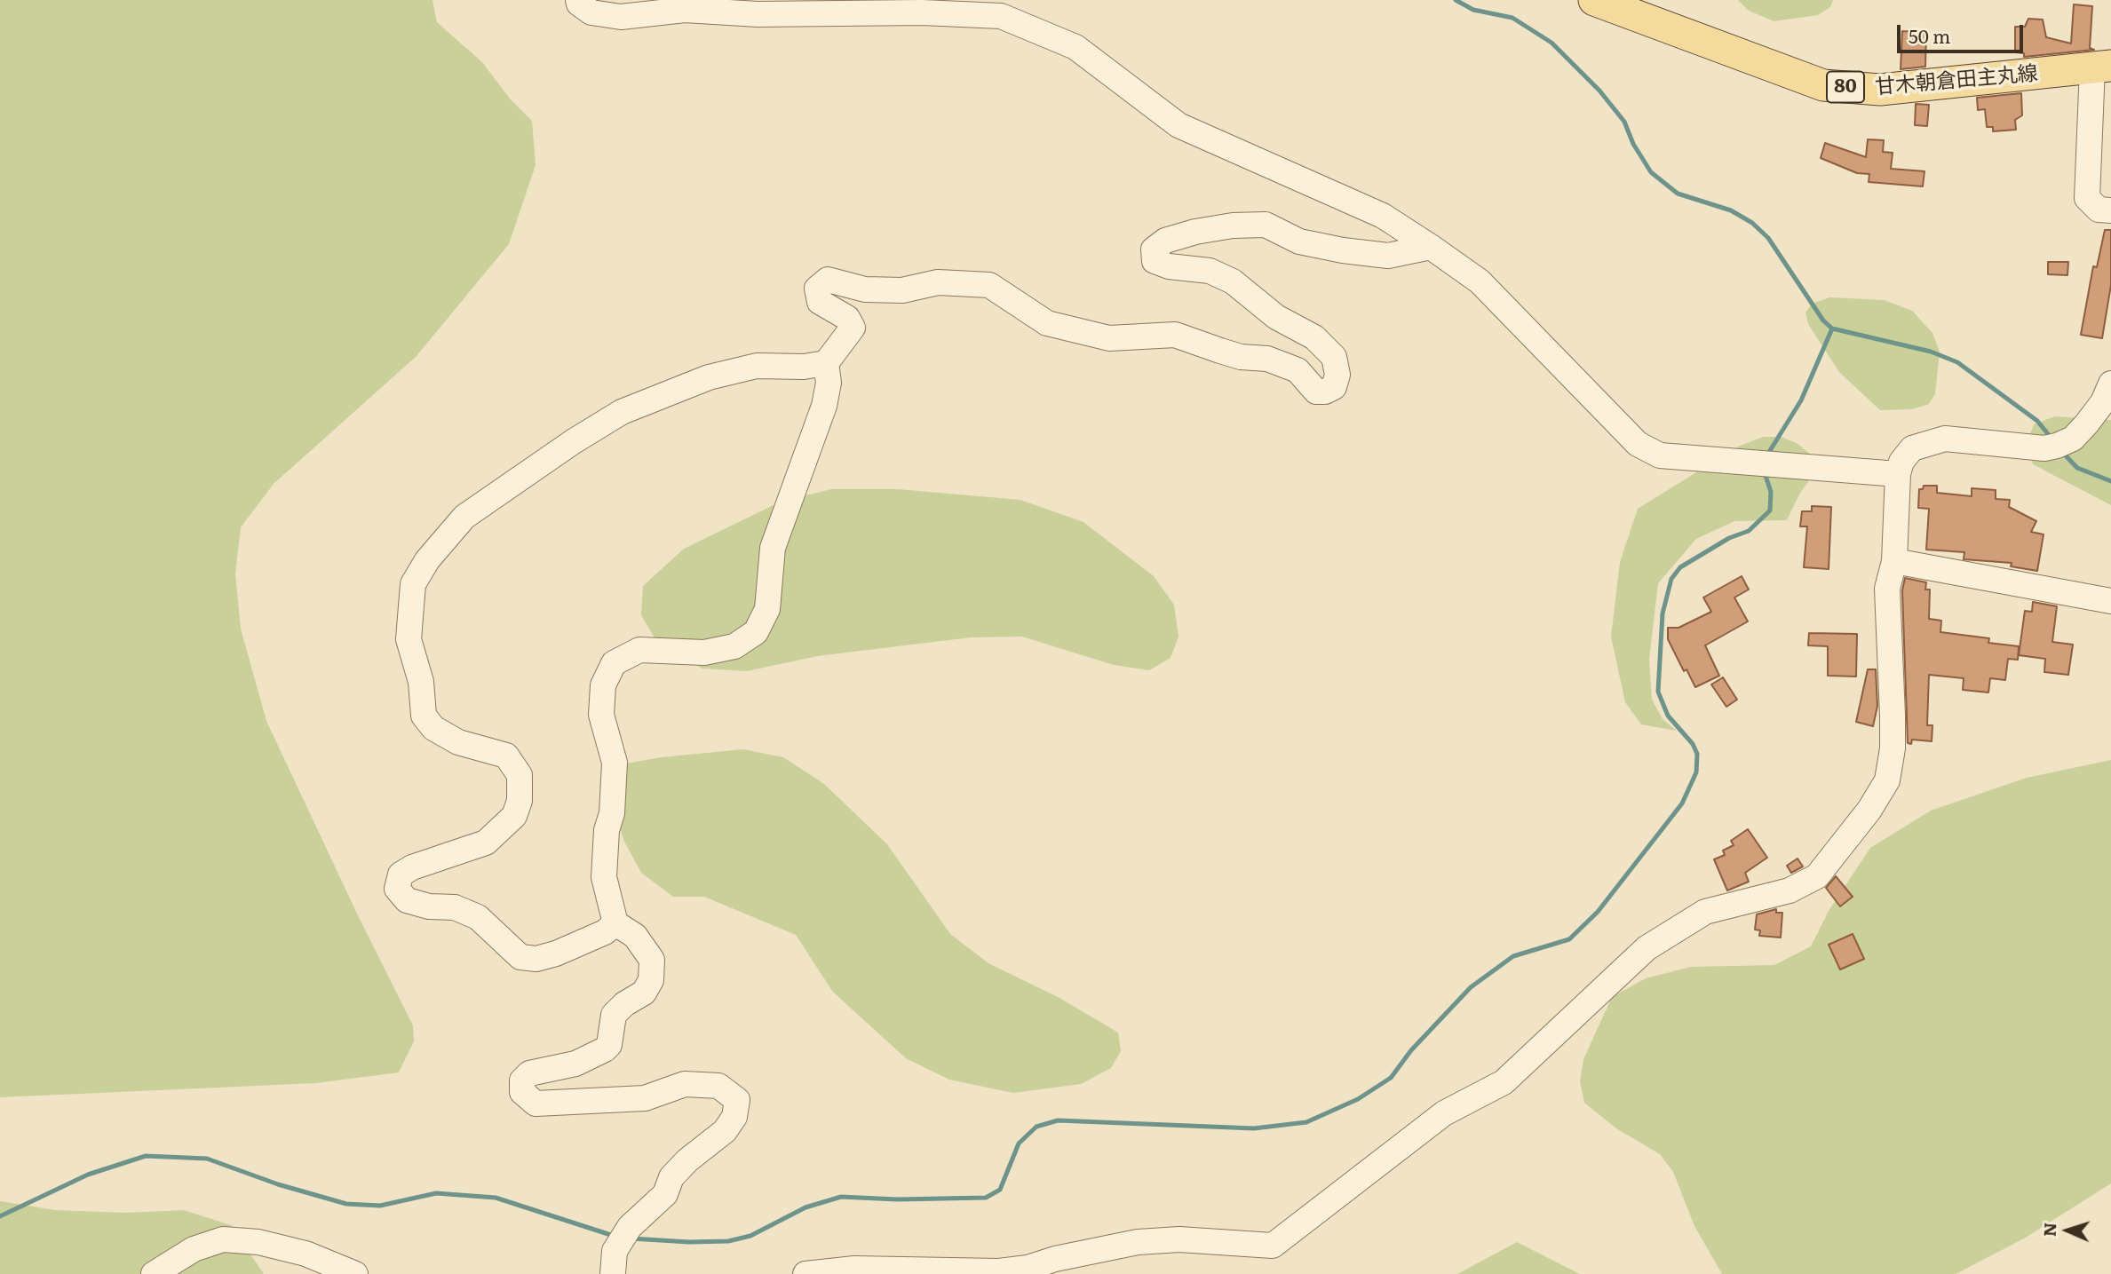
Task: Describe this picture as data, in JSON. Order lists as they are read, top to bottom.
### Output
{
  "streets": {
    "main road": ["甘木朝倉田主丸線", "80"]
  },
  "scale_bar": "50 m",
  "north": "left"
}
